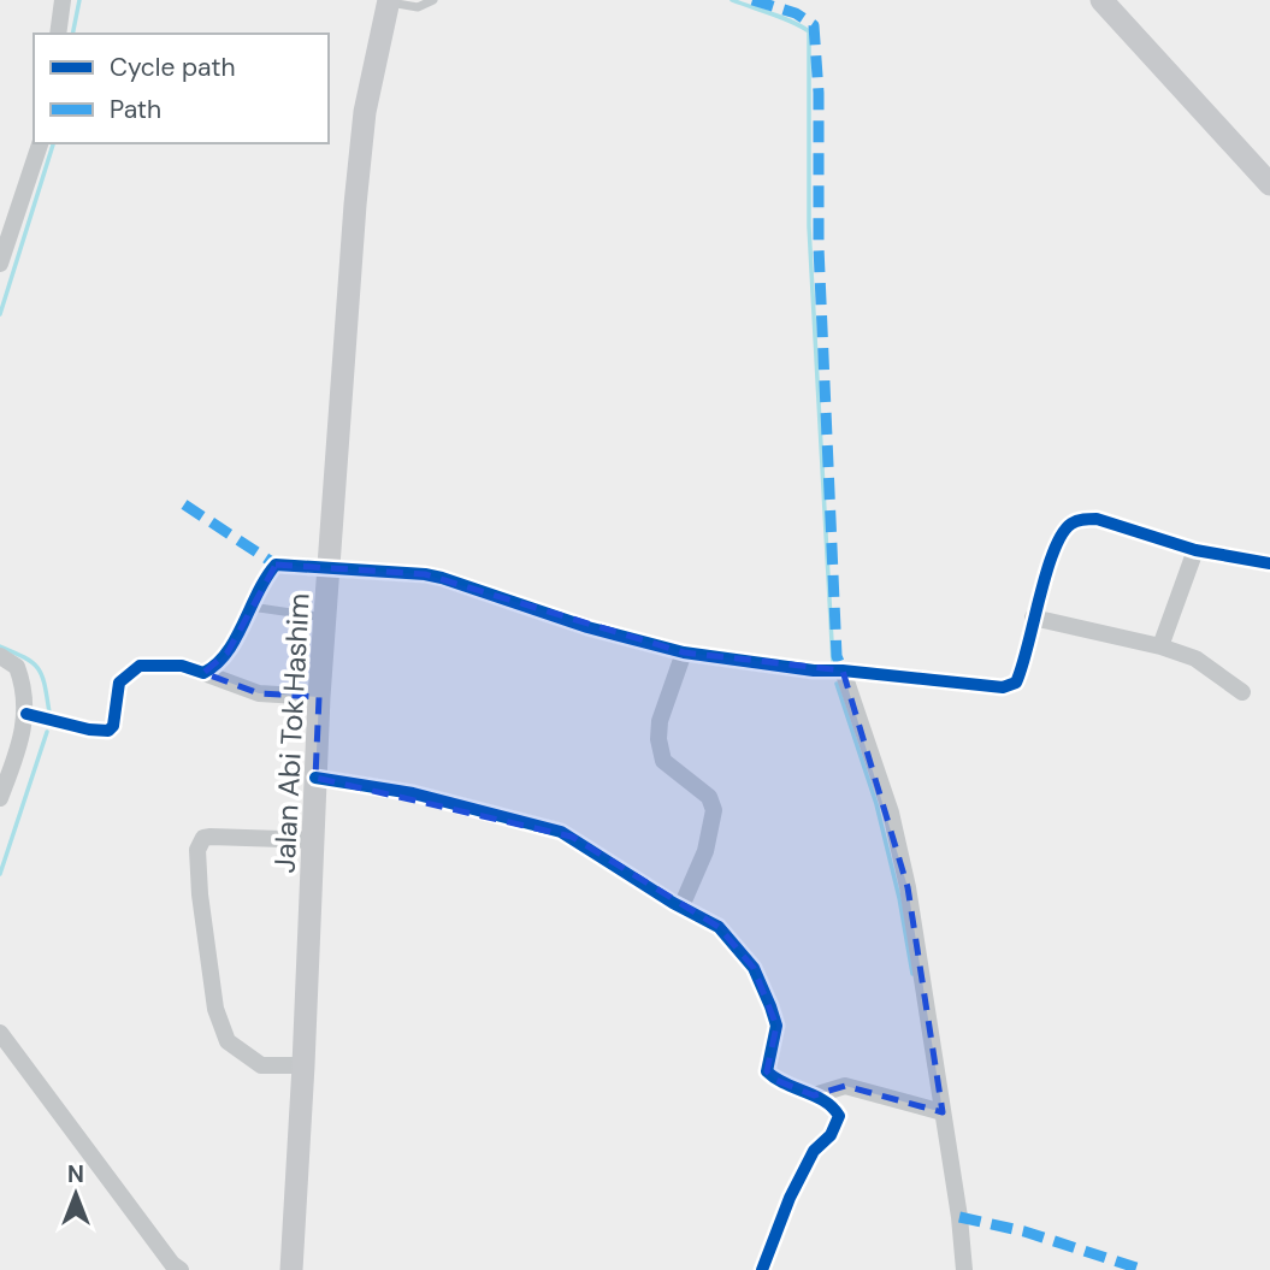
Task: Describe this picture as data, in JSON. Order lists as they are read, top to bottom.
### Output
{
  "streets": {
    "main road": ["Jalan Abi Tok Hashim"]
  },
  "legend": ["Cycle path", "Path"],
  "north": "top"
}
